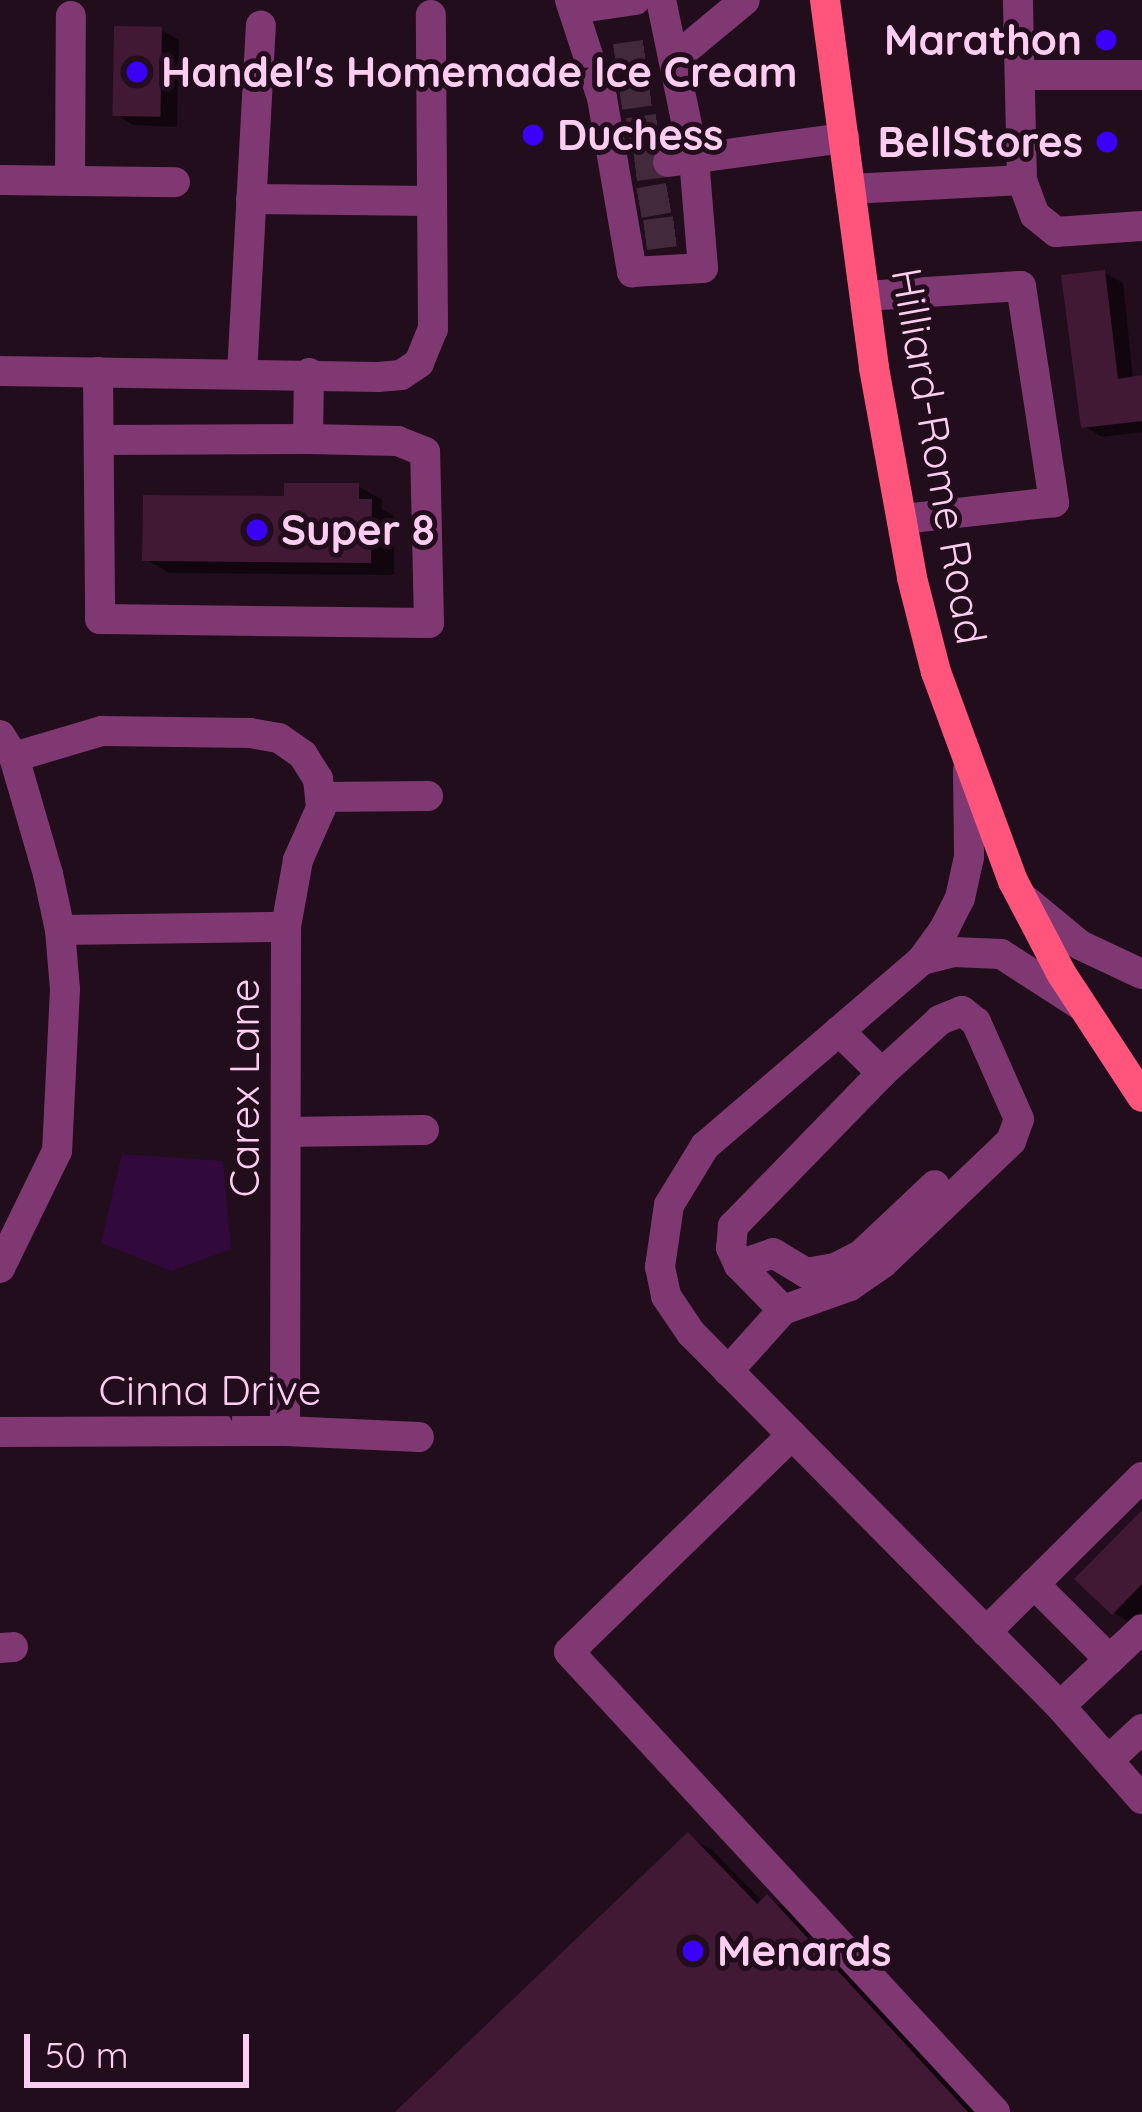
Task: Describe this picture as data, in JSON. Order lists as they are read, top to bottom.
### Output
{
  "streets": {
    "main road": ["Hilliard-Rome Road"],
    "street": ["Carex Lane", "Cinna Drive"]
  },
  "crossings": [
    ["Carex Lane", "Cinna Drive"]
  ],
  "places": [
    "Marathon",
    "Handel's Homemade Ice Cream",
    "Duchess",
    "BellStores",
    "Super 8",
    "Menards"
  ],
  "scale_bar": "50 m"
}
